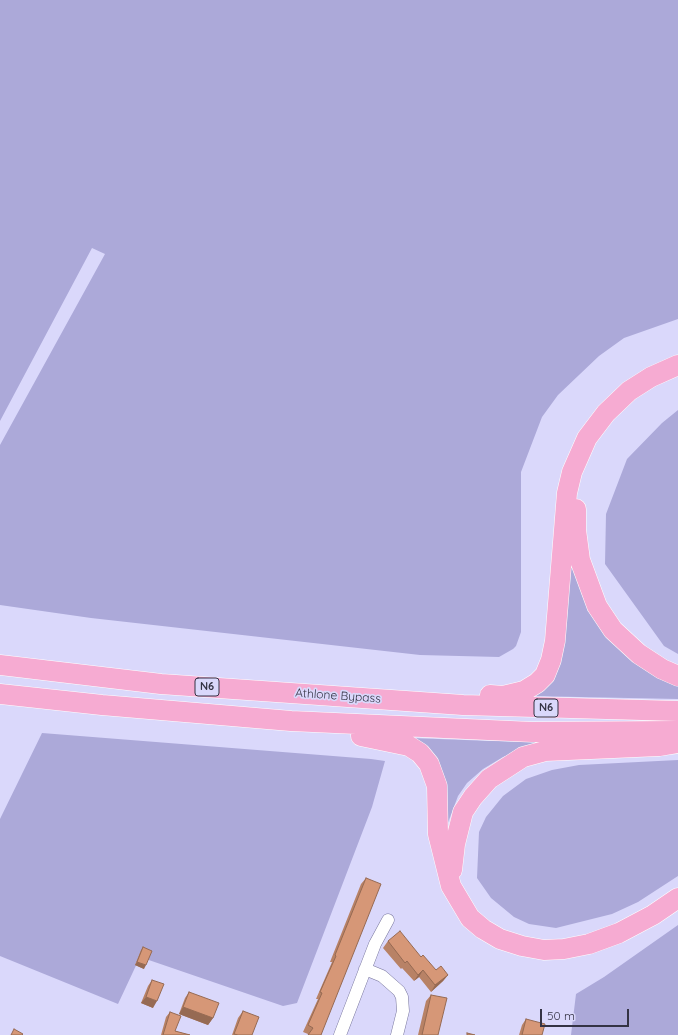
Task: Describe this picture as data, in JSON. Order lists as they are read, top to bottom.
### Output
{
  "streets": {
    "highway": ["N6", "Athlone Bypass"]
  },
  "scale_bar": "50 m"
}
